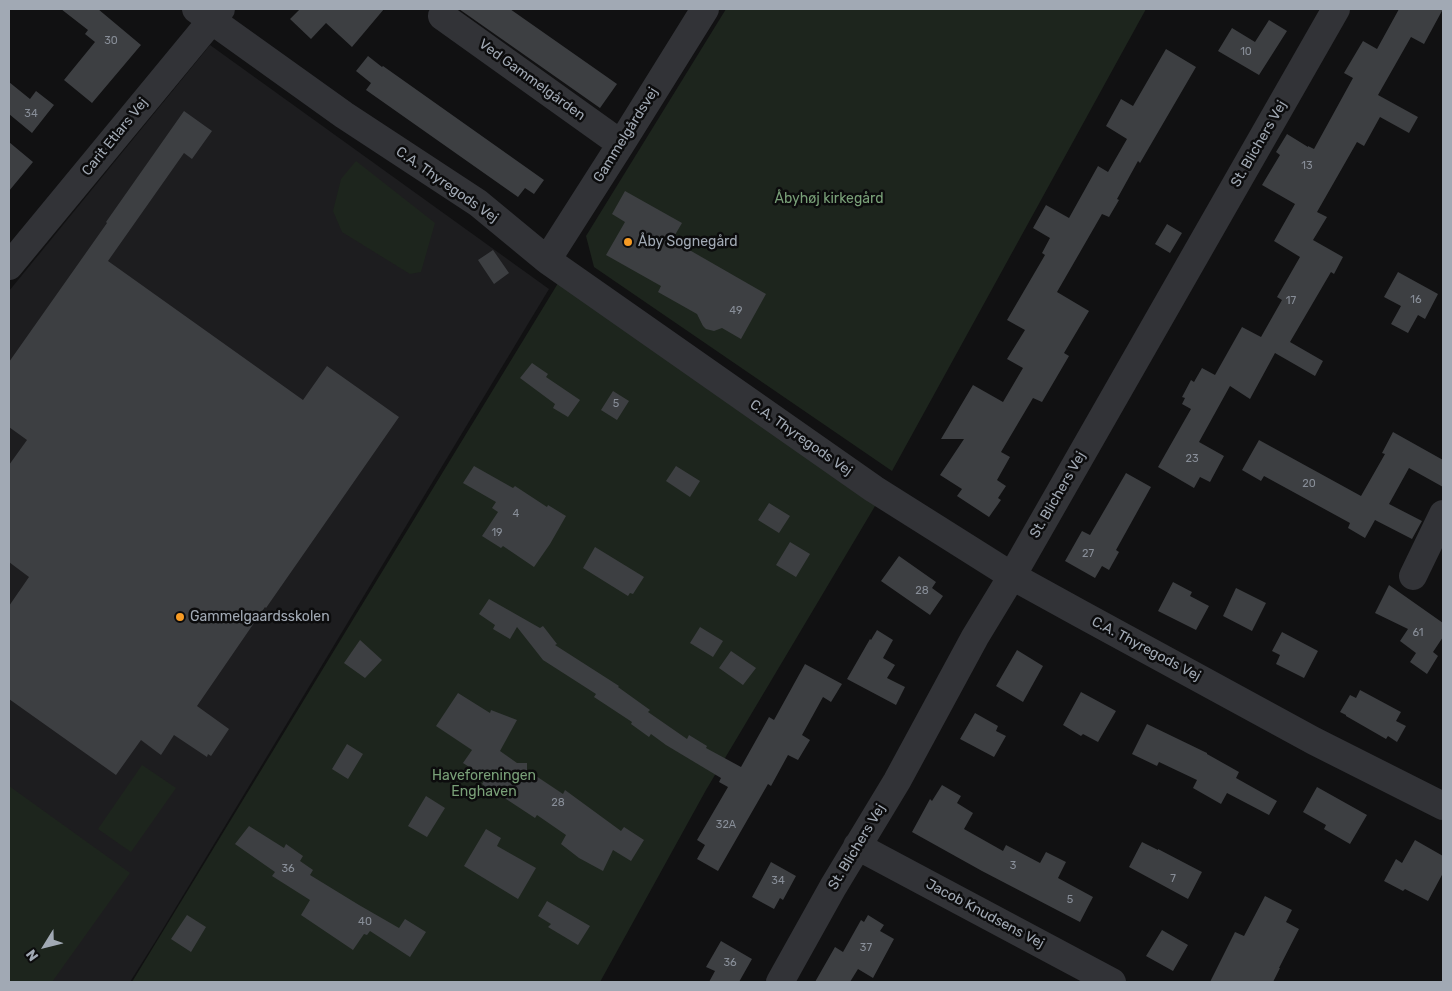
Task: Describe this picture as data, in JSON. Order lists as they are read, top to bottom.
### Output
{
  "streets": {
    "street": [
      "Ved Gammelgården",
      "Gammelgårdsvej",
      "Carit Etlars Vej",
      "St. Blichers Vej",
      "C.A. Thyregods Vej",
      "Jacob Knudsens Vej"
    ]
  },
  "crossings": [
    ["Ved Gammelgården", "Gammelgårdsvej"],
    ["Gammelgårdsvej", "C.A. Thyregods Vej"],
    ["Carit Etlars Vej", "C.A. Thyregods Vej"],
    ["St. Blichers Vej", "C.A. Thyregods Vej"],
    ["St. Blichers Vej", "Jacob Knudsens Vej"]
  ],
  "parks": ["Åbyhøj kirkegård", "Haveforeningen Enghaven"],
  "places": ["Åby Sognegård", "Gammelgaardsskolen"],
  "house_numbers": [
    "30",
    "10",
    "34",
    "13",
    "16",
    "17",
    "49",
    "5",
    "23",
    "20",
    "4",
    "19",
    "27",
    "28",
    "61",
    "28",
    "32A",
    "3",
    "36",
    "7",
    "34",
    "5",
    "40",
    "37",
    "36"
  ],
  "north": "bottom left"
}
